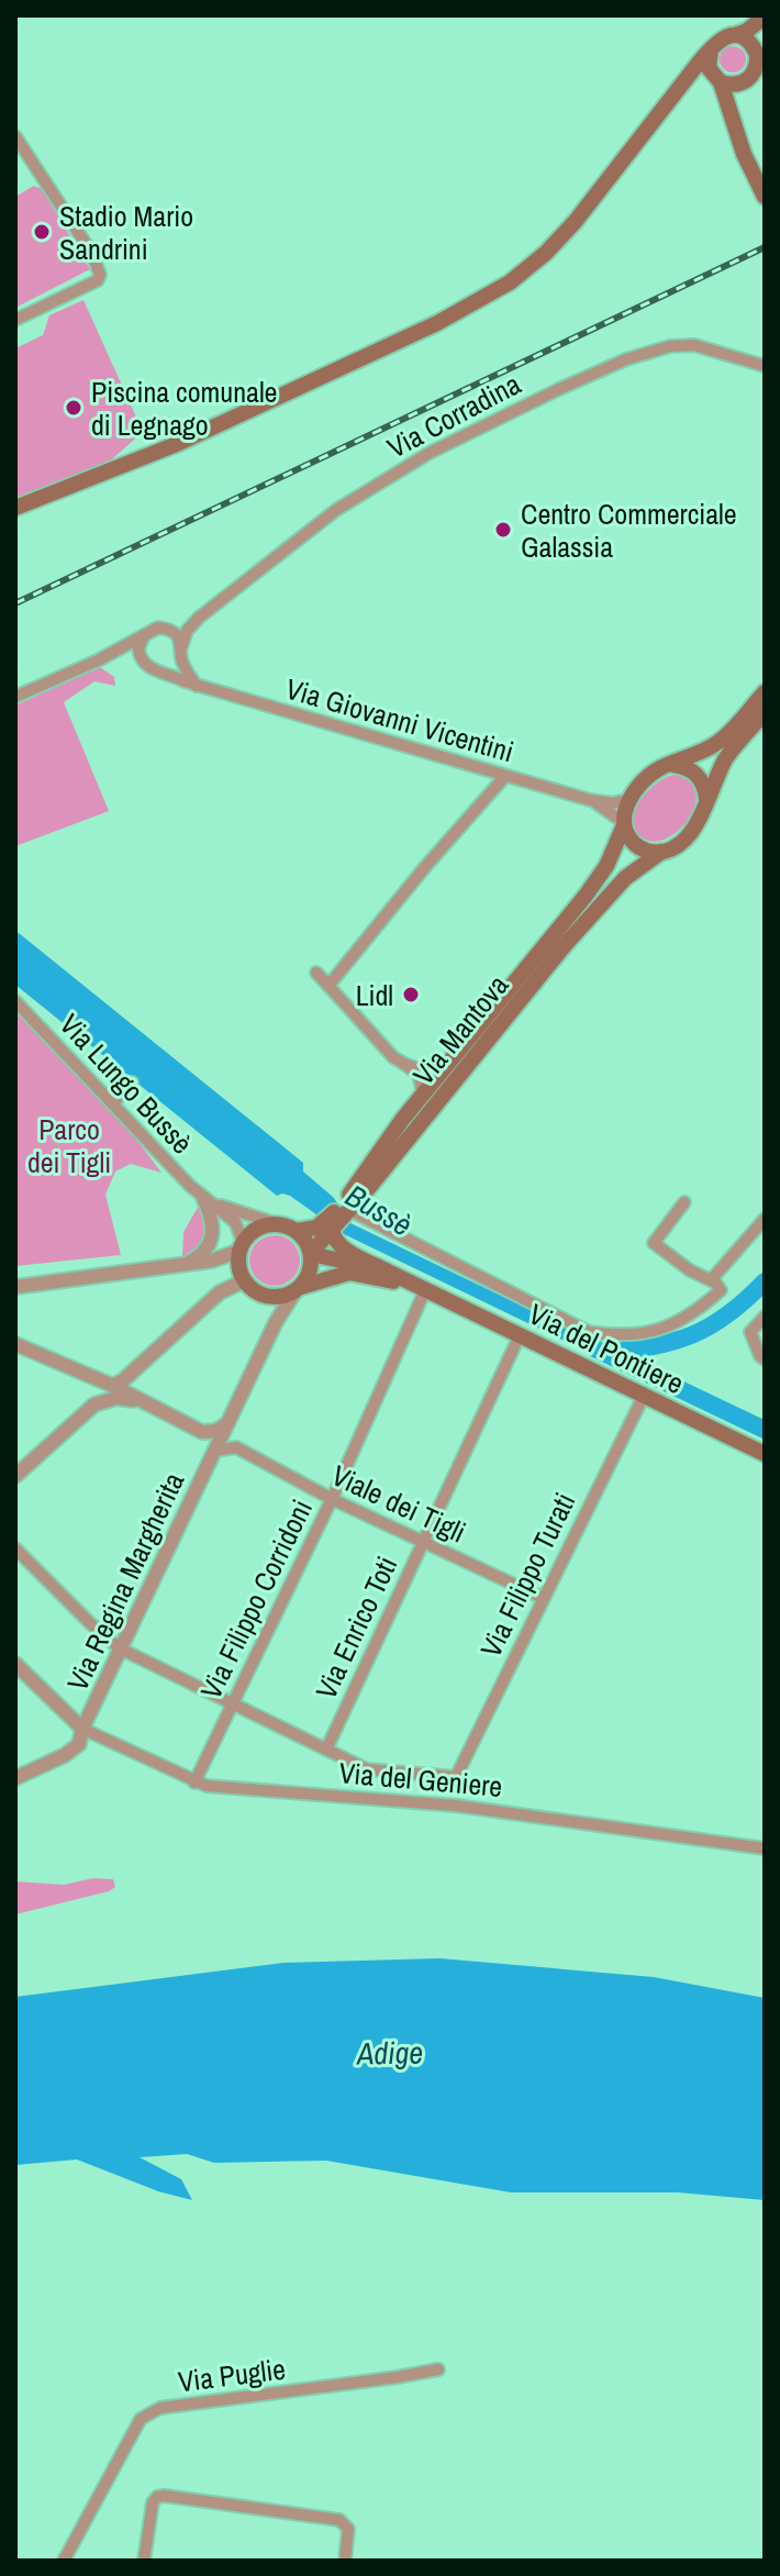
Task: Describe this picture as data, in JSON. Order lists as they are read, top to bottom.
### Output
{
  "streets": {
    "main road": ["Via Mantova", "Via del Pontiere"],
    "street": [
      "Via Corradina",
      "Via Giovanni Vicentini",
      "Via Lungo Bussè",
      "Viale dei Tigli",
      "Via Filippo Turati",
      "Via Regina Margherita",
      "Via Filippo Corridoni",
      "Via Enrico Toti",
      "Via del Geniere",
      "Via Puglie"
    ]
  },
  "crossings": [
    ["Via Corradina", "Via Giovanni Vicentini"],
    ["Via Giovanni Vicentini", "Via Mantova"],
    ["Via Mantova", "Via Lungo Bussè"],
    ["Via Mantova", "Via del Pontiere"],
    ["Via Mantova", "Via Regina Margherita"],
    ["Via Lungo Bussè", "Via del Pontiere"],
    ["Via Lungo Bussè", "Via Regina Margherita"],
    ["Via del Pontiere", "Via Filippo Turati"],
    ["Via del Pontiere", "Via Regina Margherita"],
    ["Via del Pontiere", "Via Filippo Corridoni"],
    ["Via del Pontiere", "Via Enrico Toti"],
    ["Viale dei Tigli", "Via Filippo Turati"],
    ["Viale dei Tigli", "Via Filippo Corridoni"],
    ["Viale dei Tigli", "Via Enrico Toti"],
    ["Via Filippo Turati", "Via Enrico Toti"],
    ["Via Regina Margherita", "Via del Geniere"],
    ["Via Filippo Corridoni", "Via del Geniere"]
  ],
  "water": ["Bussè", "Adige"],
  "parks": ["Parco dei Tigli"],
  "places": [
    "Stadio Mario Sandrini",
    "Piscina comunale di Legnago",
    "Centro Commerciale Galassia",
    "Lidl"
  ]
}
